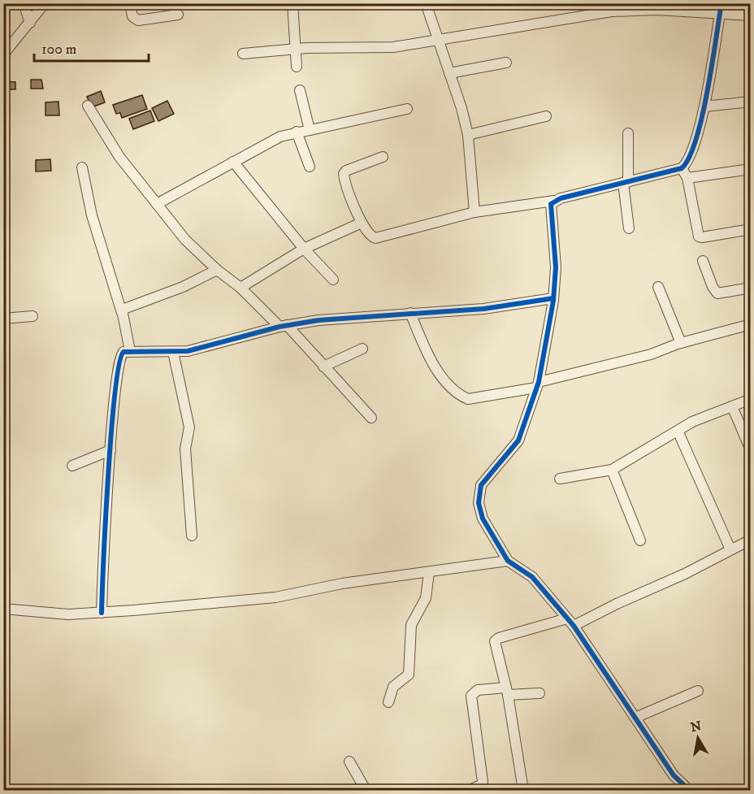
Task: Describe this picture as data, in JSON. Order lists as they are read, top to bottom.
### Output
{
  "scale_bar": "100 m",
  "north": "top"
}
